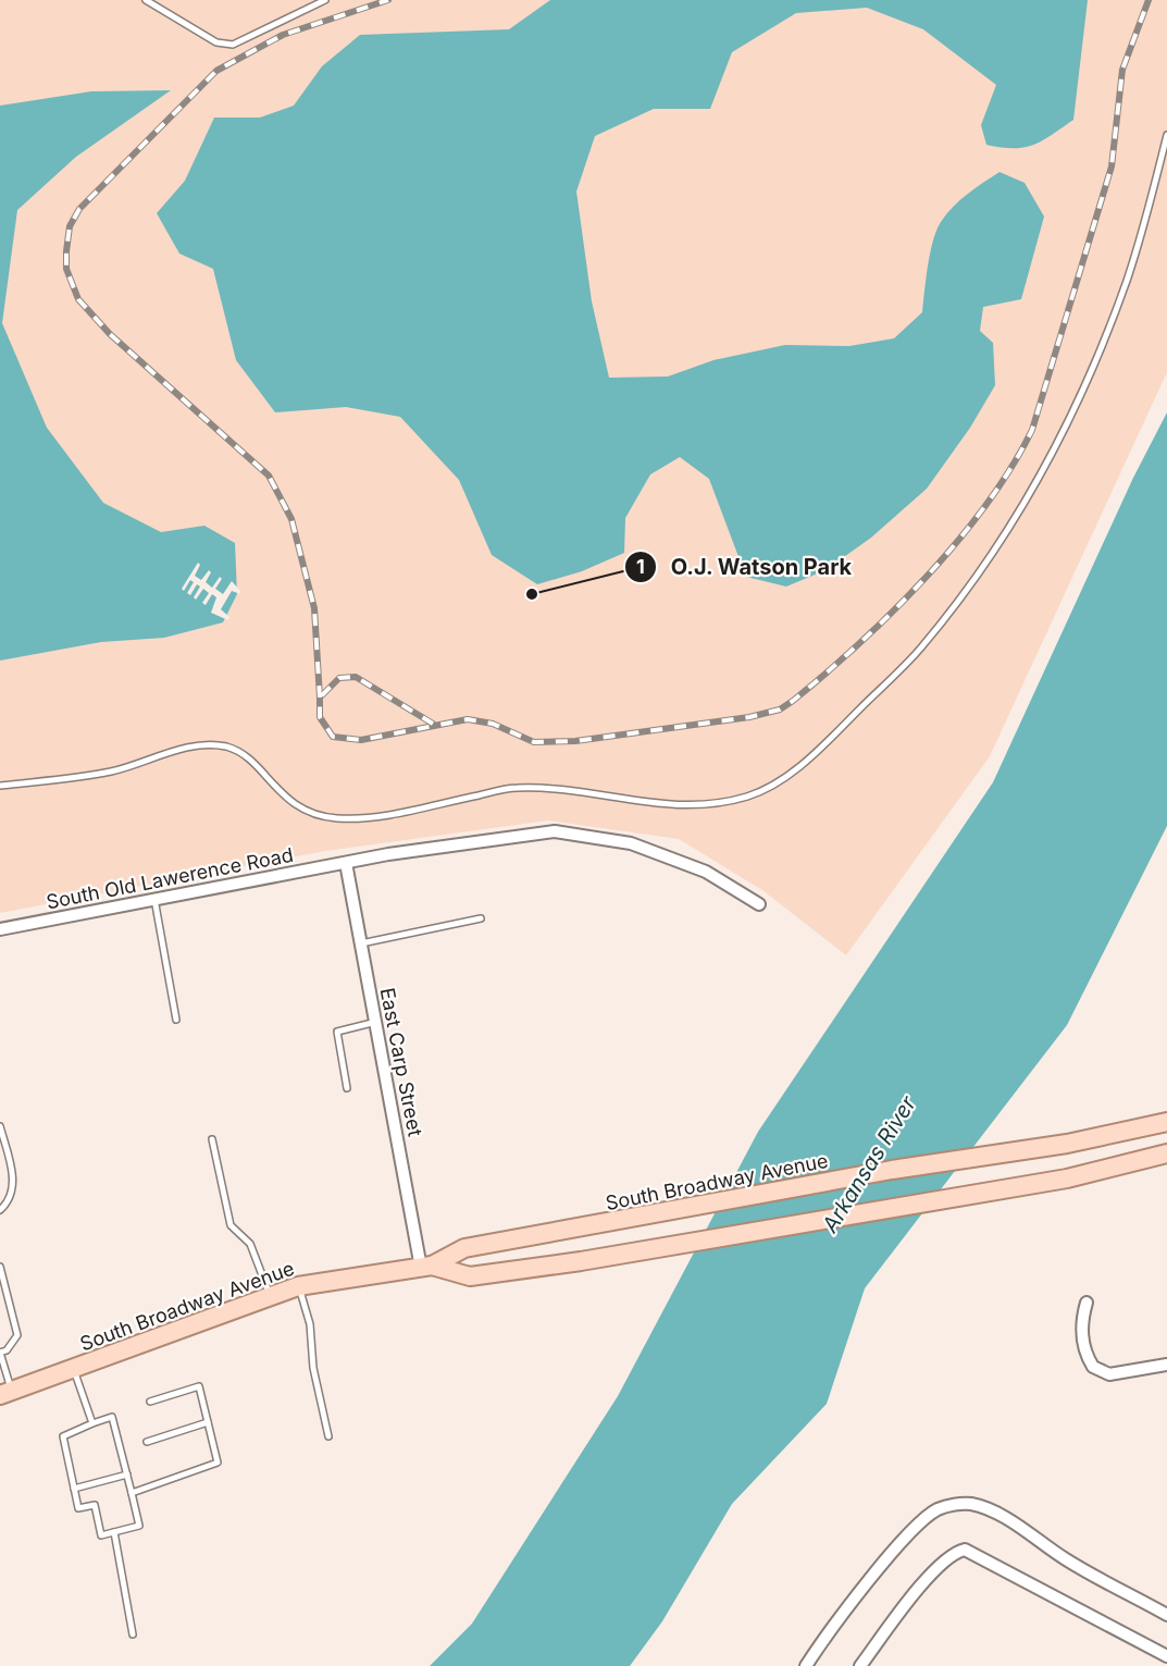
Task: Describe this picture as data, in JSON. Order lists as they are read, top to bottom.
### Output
{
  "streets": {
    "main road": ["South Broadway Avenue"],
    "street": ["South Old Lawerence Road", "East Carp Street"]
  },
  "crossings": [
    ["South Old Lawerence Road", "East Carp Street"],
    ["East Carp Street", "South Broadway Avenue"]
  ],
  "water": ["Arkansas River"],
  "places": ["O.J. Watson Park"]
}
